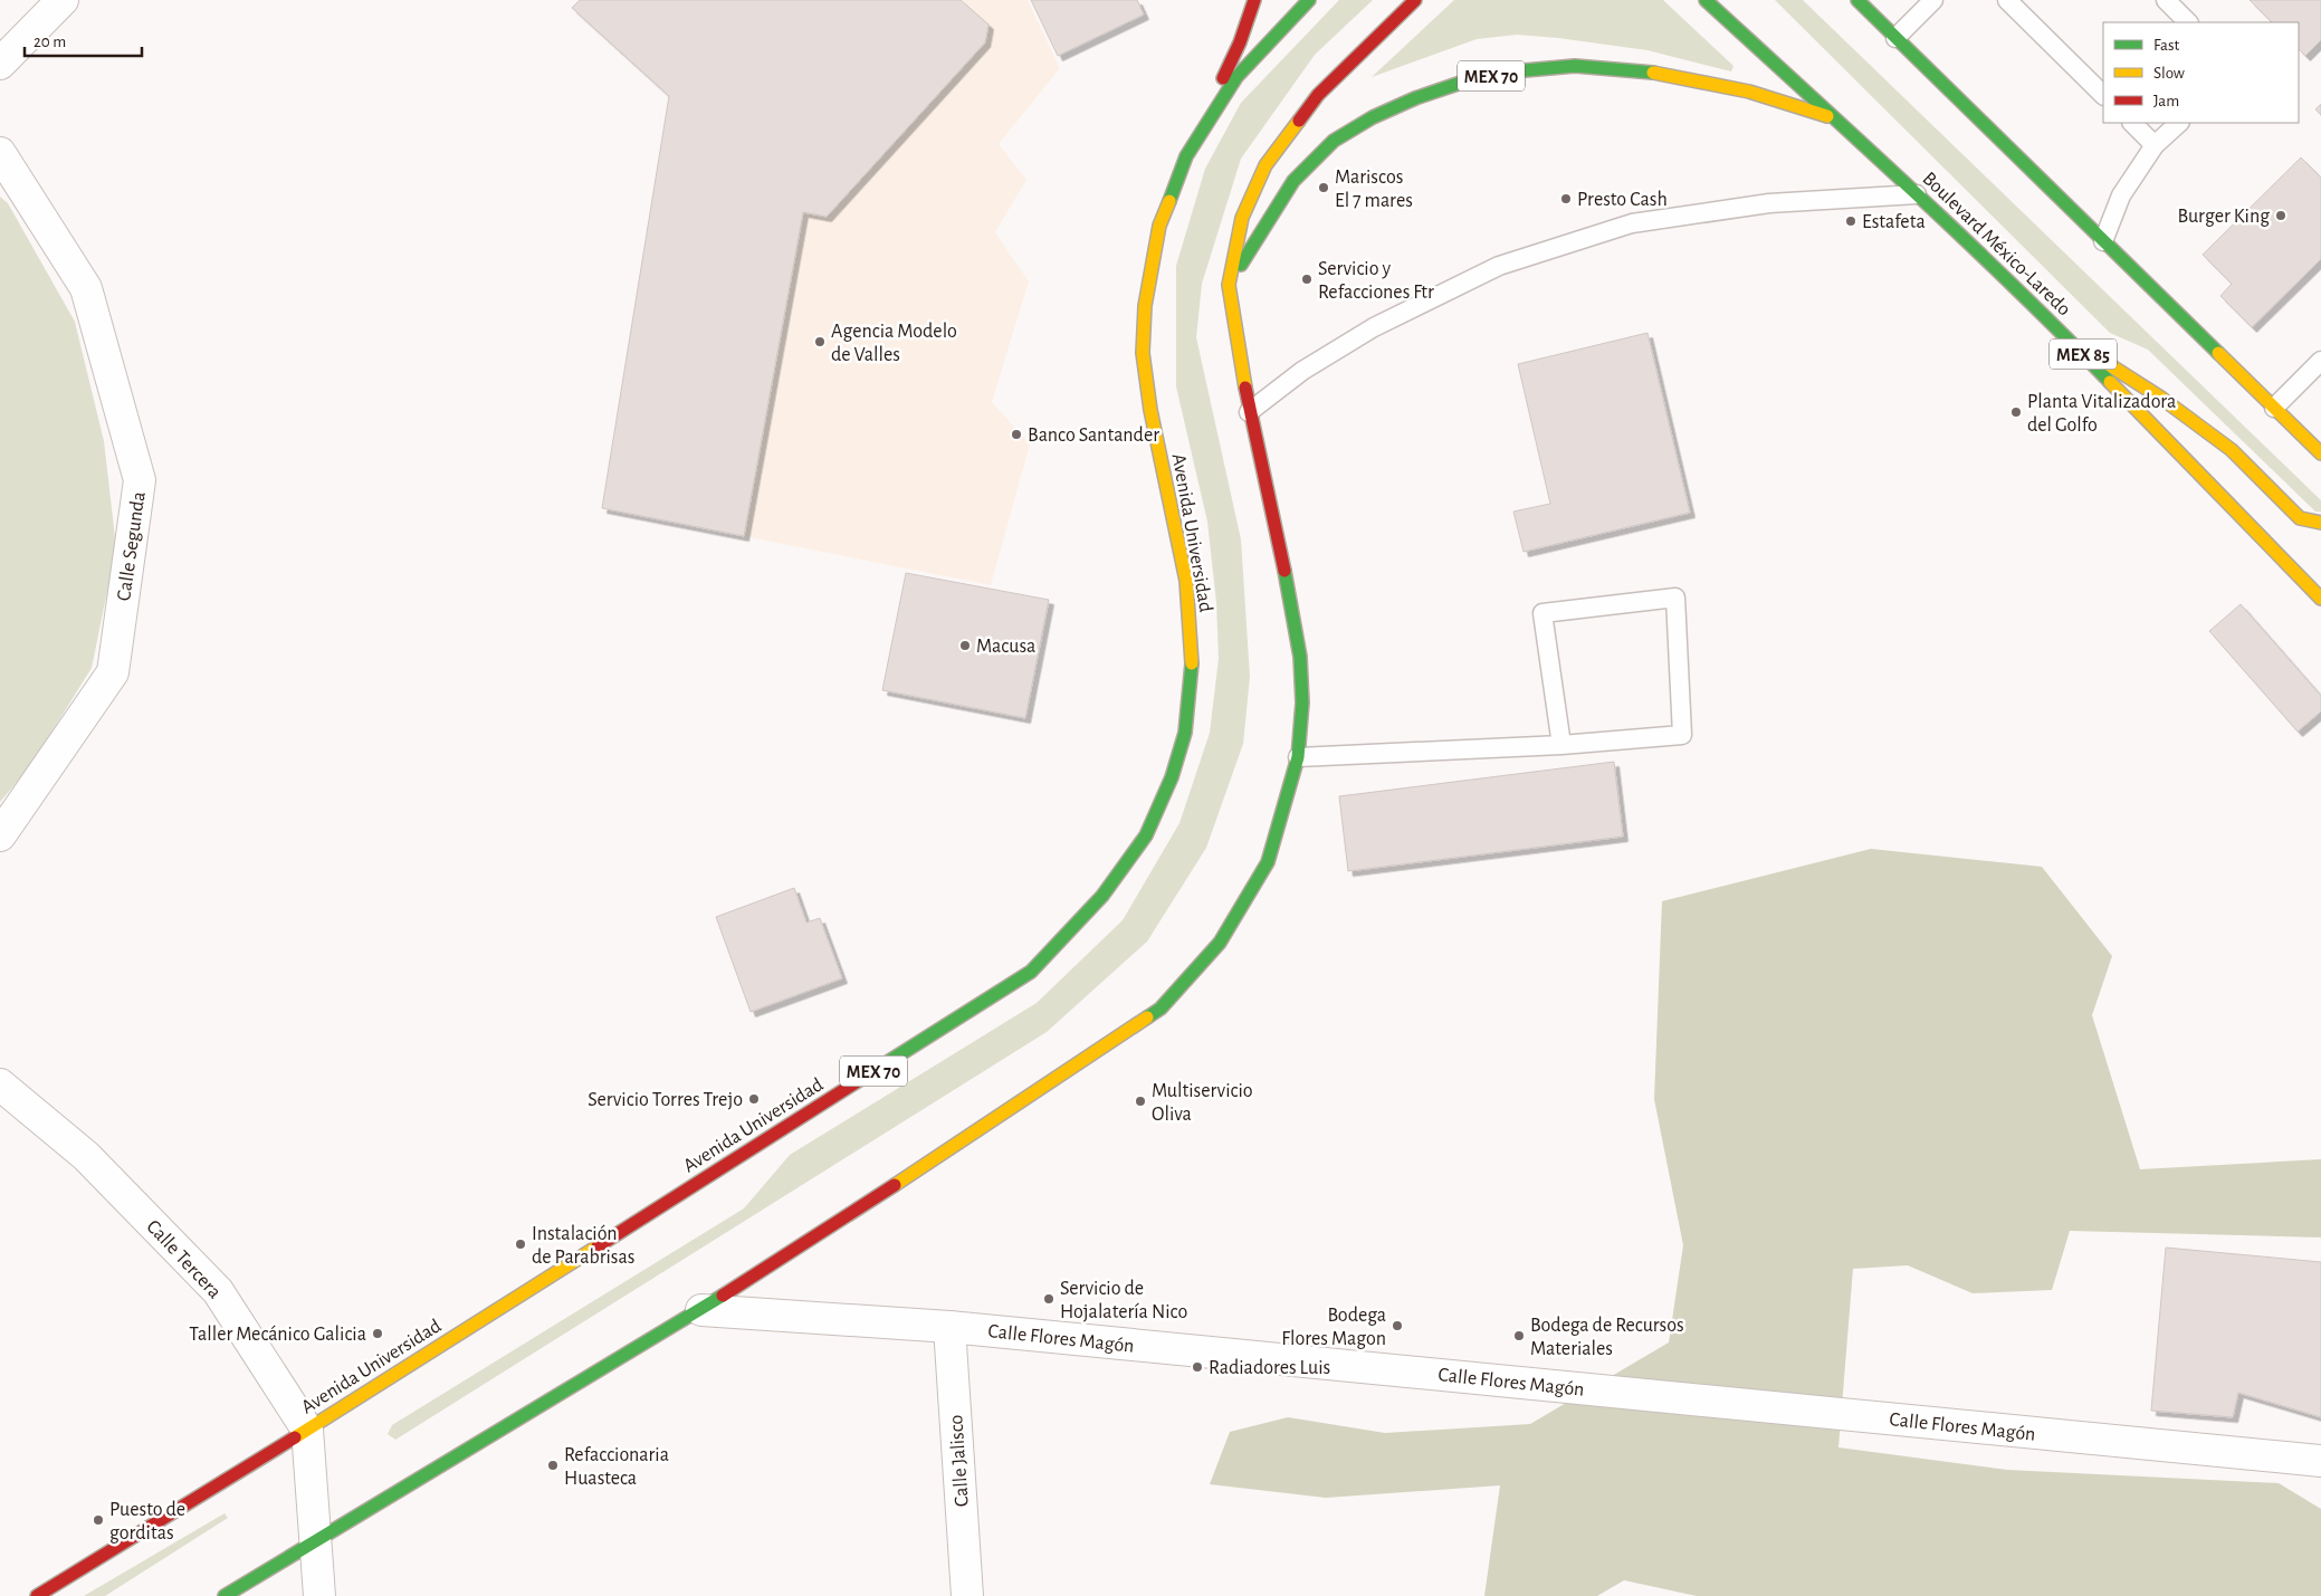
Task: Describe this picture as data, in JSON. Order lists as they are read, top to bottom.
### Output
{
  "streets": {
    "main road": [
      "MEX 70",
      "Boulevard México-Laredo",
      "MEX 85",
      "Avenida Universidad"
    ],
    "street": [
      "Calle Segunda",
      "Calle Tercera",
      "Calle Flores Magón",
      "Calle Jalisco"
    ]
  },
  "crossings": [
    ["MEX 70", "Boulevard México-Laredo"],
    ["Avenida Universidad", "Calle Tercera"],
    ["Calle Flores Magón", "Calle Jalisco"]
  ],
  "places": [
    "Mariscos El 7 mares",
    "Presto Cash",
    "Burger King",
    "Estafeta",
    "Servicio y Refacciones Ftr",
    "Agencia Modelo de Valles",
    "Planta Vitalizadora del Golfo",
    "Banco Santander",
    "Macusa",
    "Servicio Torres Trejo",
    "Multiservicio Oliva",
    "Instalación de Parabrisas",
    "Servicio de Hojalatería Nico",
    "Bodega Flores Magon",
    "Taller Mecánico Galicia",
    "Bodega de Recursos Materiales",
    "Radiadores Luis",
    "Refaccionaria Huasteca",
    "Puesto de gorditas"
  ],
  "legend": ["Fast", "Slow", "Jam"],
  "scale_bar": "20 m"
}
